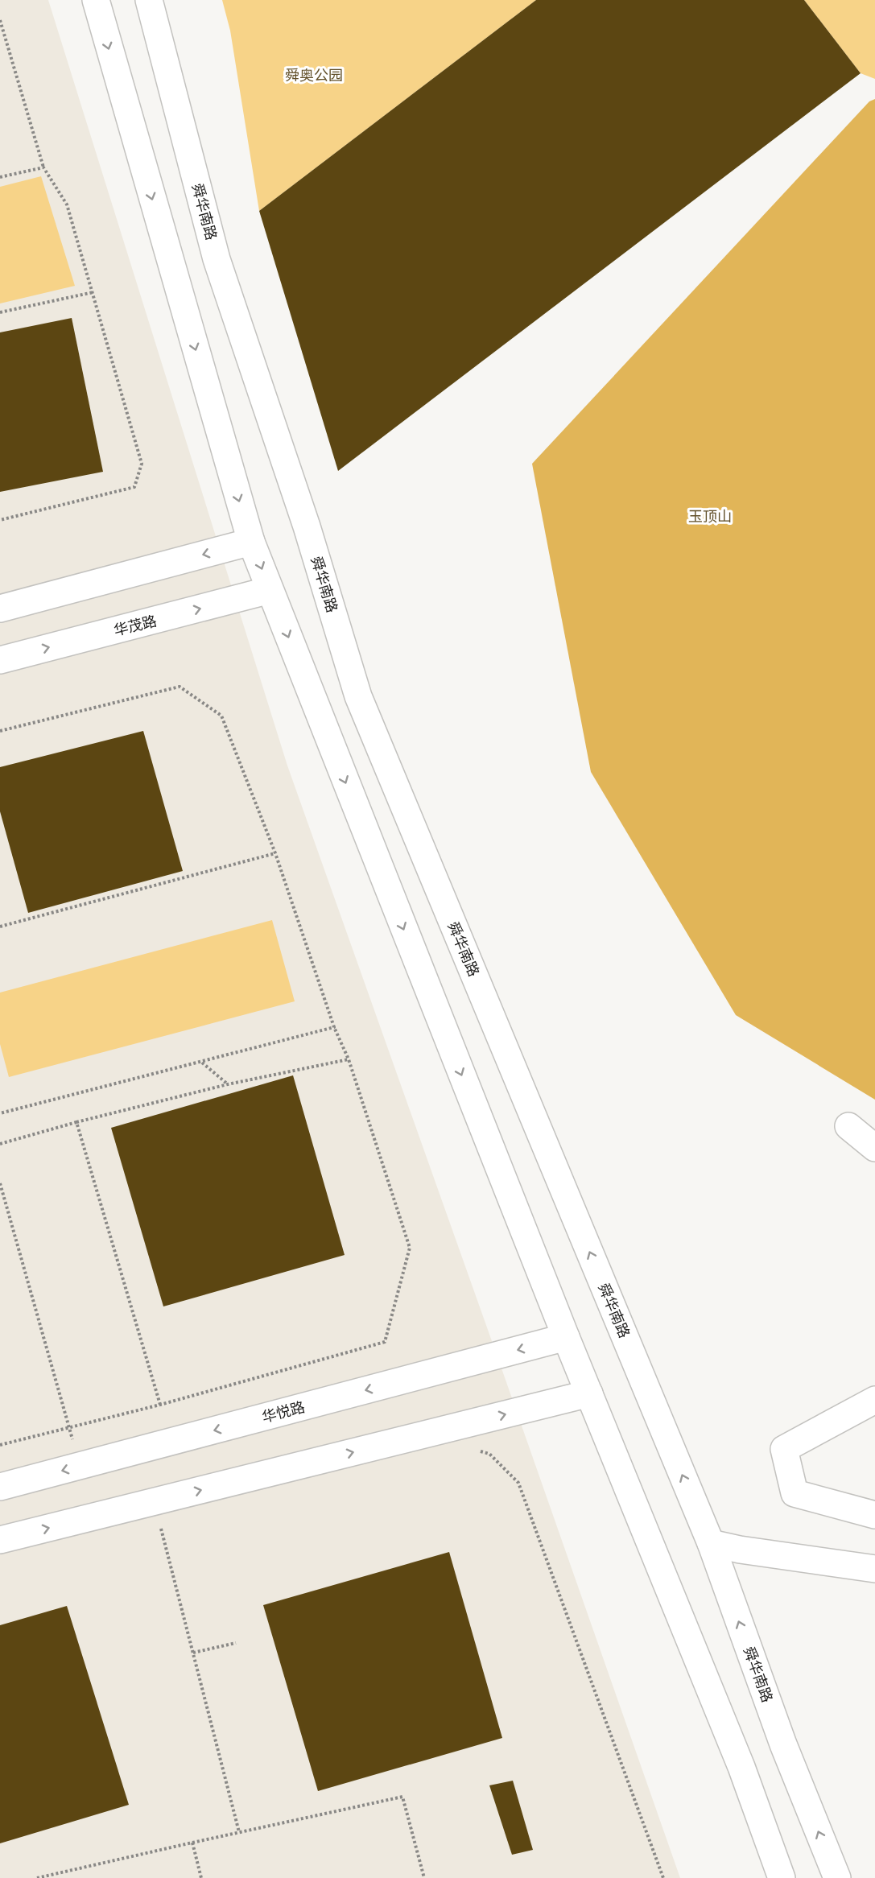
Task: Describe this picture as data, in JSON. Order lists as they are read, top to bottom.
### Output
{
  "streets": {
    "main road": ["舜华南路", "华茂路", "华悦路"]
  },
  "parks": ["舜奥公园", "玉顶山"]
}
